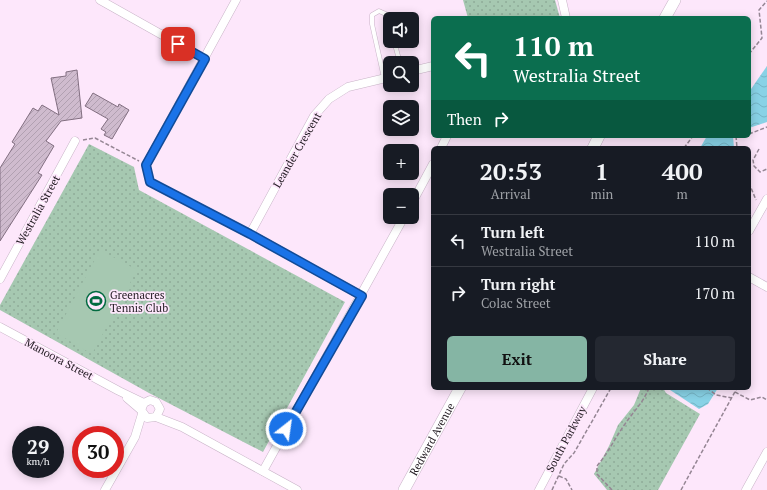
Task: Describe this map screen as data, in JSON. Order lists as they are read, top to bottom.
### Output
{
  "streets": {
    "street": [
      "Leander Crescent",
      "Westralia Street",
      "Manoora Street",
      "Redward Avenue",
      "South Parkway"
    ]
  },
  "places": {
    "sports": ["Greenacres Tennis Club"]
  },
  "page": {
    "map_buttons": ["+", "−"],
    "turn": ["110 m", "Westralia Street"],
    "then": "Then",
    "eta": [
      "20:53",
      "Arrival",
      "1",
      "min",
      "400",
      "m"
    ],
    "list": [
      {
        "name": "Turn left",
        "note": "Westralia Street",
        "value": "110 m"
      },
      {
        "name": "Turn right",
        "note": "Colac Street",
        "value": "170 m"
      }
    ],
    "buttons": ["Exit", "Share"],
    "speed": "29 km/h",
    "limit": "30"
  }
}
